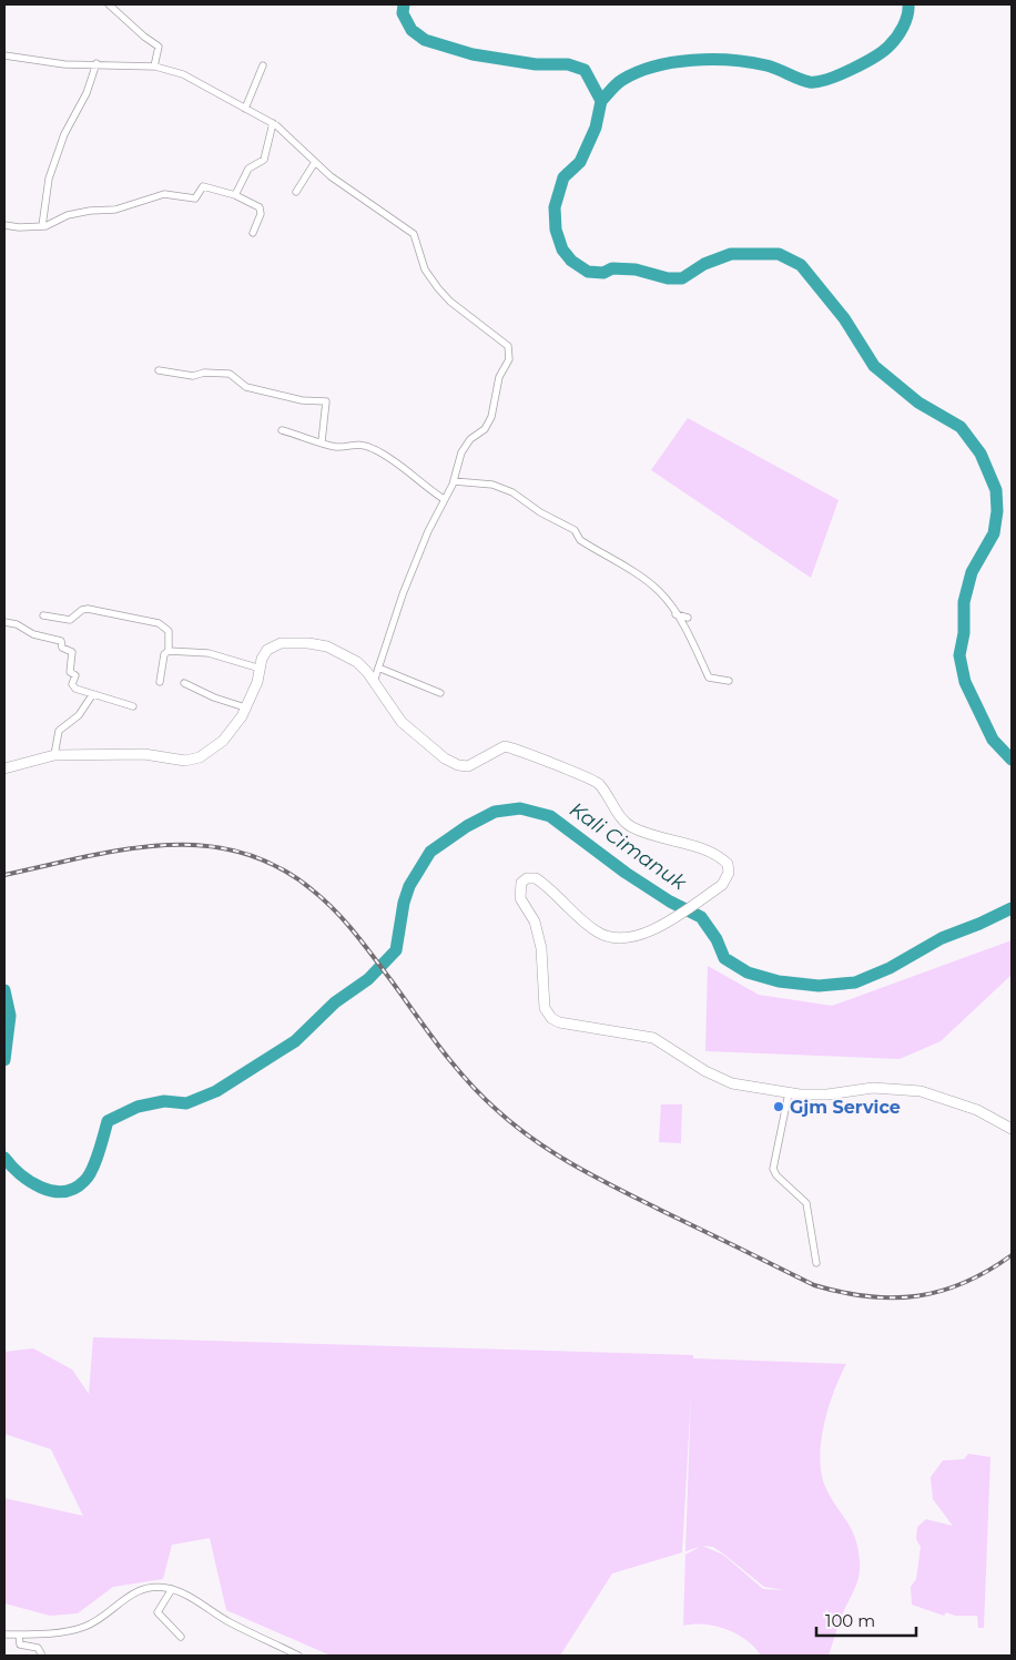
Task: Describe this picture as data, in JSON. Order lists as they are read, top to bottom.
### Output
{
  "water": ["Kali Cimanuk"],
  "places": ["Gjm Service"],
  "scale_bar": "100 m"
}
